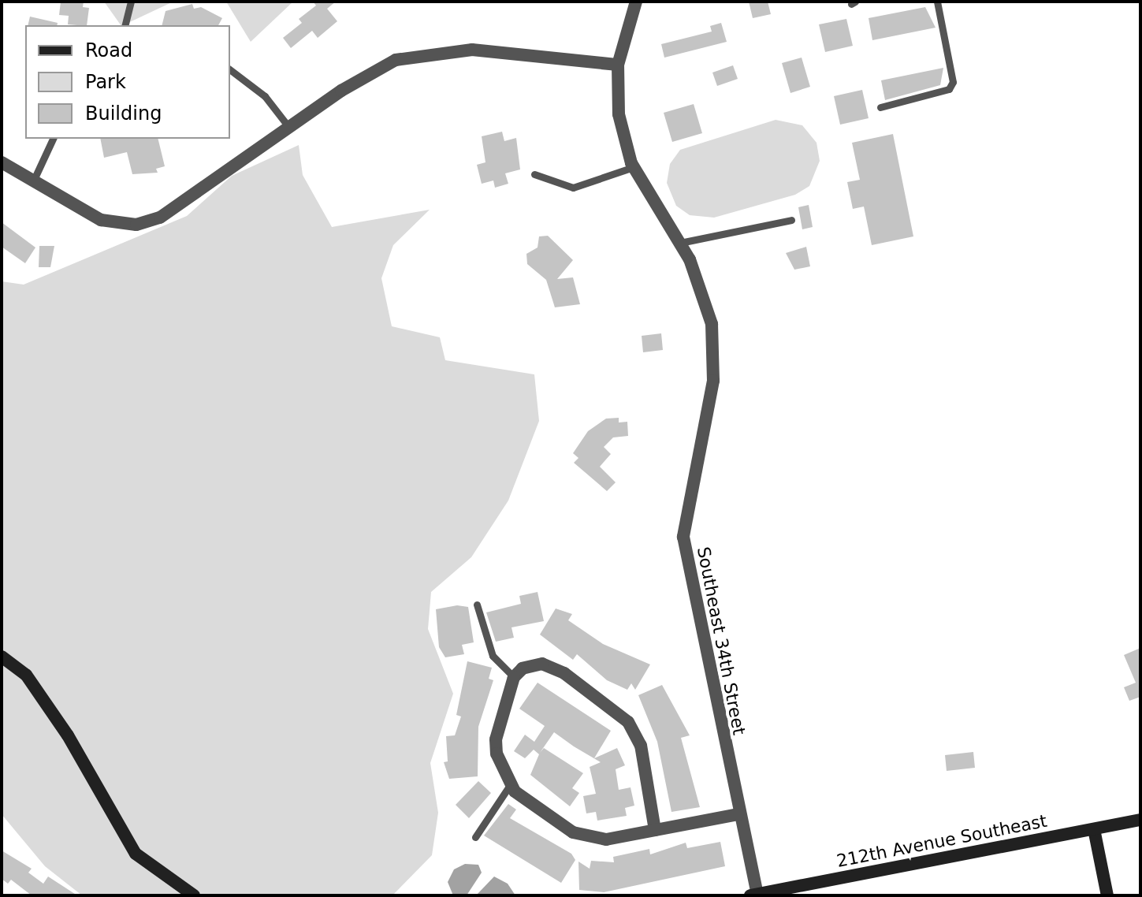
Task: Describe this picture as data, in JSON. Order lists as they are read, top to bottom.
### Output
{
  "streets": {
    "street": ["Southeast 34th Street", "212th Avenue Southeast"]
  },
  "crossings": [
    ["Southeast 34th Street", "212th Avenue Southeast"]
  ],
  "legend": ["Road", "Park", "Building"]
}
